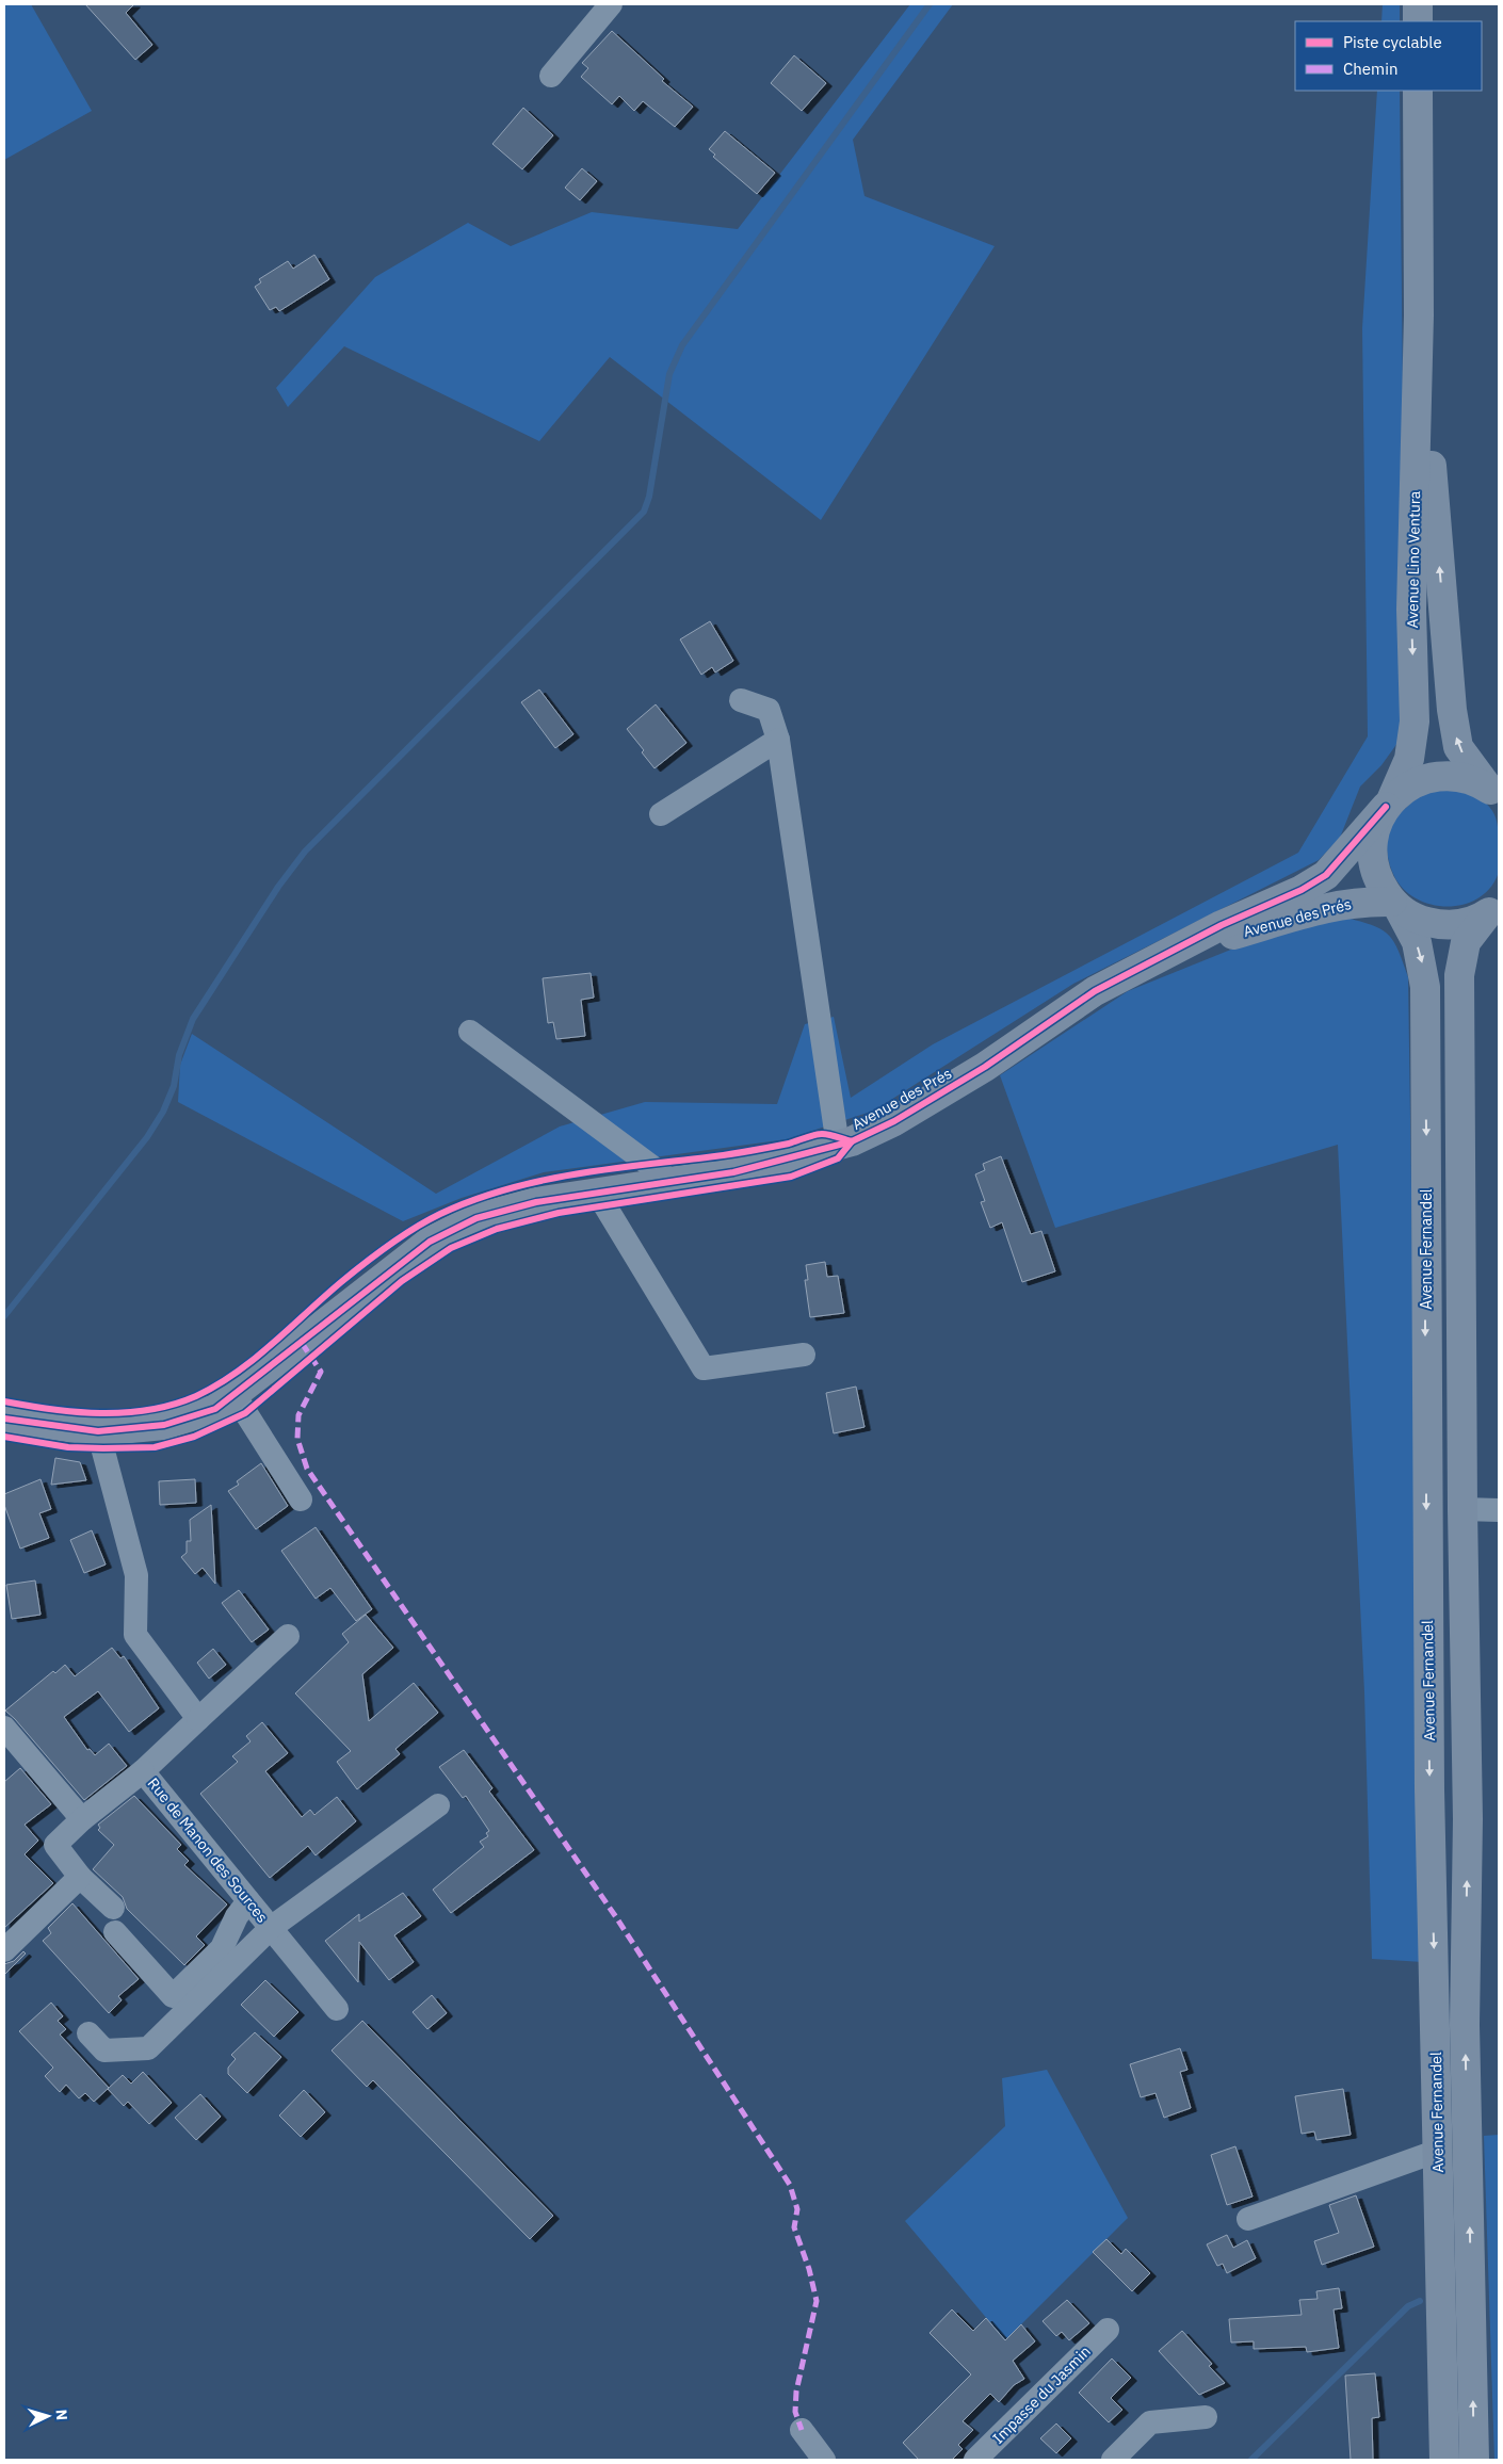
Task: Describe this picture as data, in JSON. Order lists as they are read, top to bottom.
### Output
{
  "streets": {
    "main road": ["Avenue Lino Ventura", "Avenue des Prés", "Avenue Fernandel"],
    "street": ["Rue de Manon des Sources", "Impasse du Jasmin"]
  },
  "crossings": [
    ["Avenue Lino Ventura", "Avenue des Prés"],
    ["Avenue Lino Ventura", "Avenue Fernandel"],
    ["Avenue des Prés", "Avenue Fernandel"]
  ],
  "legend": ["Piste cyclable", "Chemin"],
  "north": "right"
}
